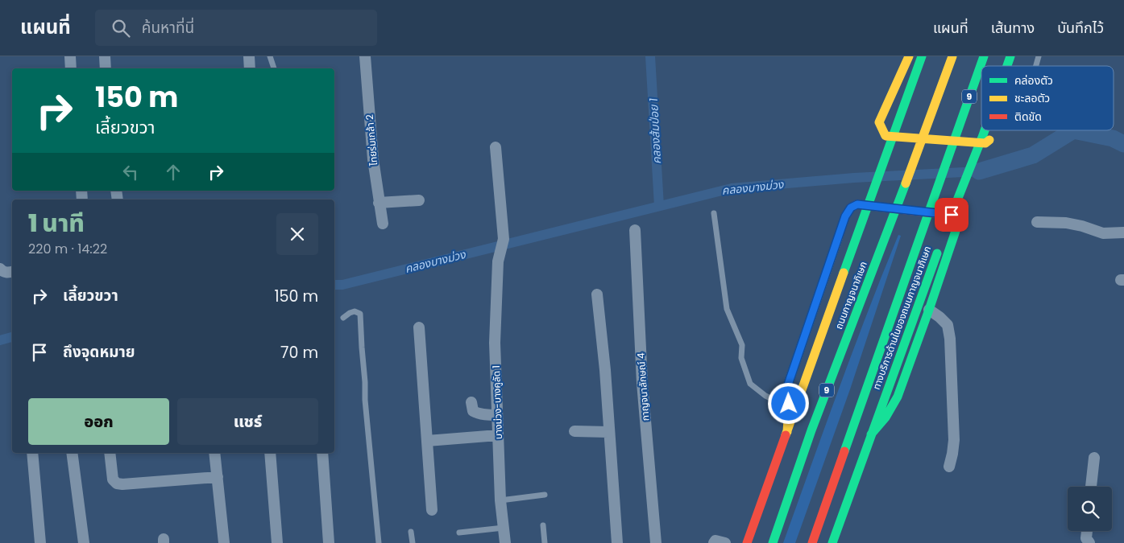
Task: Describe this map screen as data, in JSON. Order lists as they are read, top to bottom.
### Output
{
  "streets": {
    "main road": ["9", "ถนนกาญจนาภิเษก", "ทางบริการด้านในของถนนกาญจนาภิเษก"],
    "street": ["ไทยร่มเกล้า 2", "กาญจนาลักษณ์ 4", "บางม่วง-บางคูลัด 1"]
  },
  "water": ["คลองส้มป่อย 1", "คลองบางม่วง"],
  "legend": ["คล่องตัว", "ชะลอตัว", "ติดขัด"],
  "page": {
    "header": "แผนที่",
    "search": "ค้นหาที่นี่",
    "nav": ["แผนที่", "เส้นทาง", "บันทึกไว้"],
    "turn": ["150 m", "เลี้ยวขวา"],
    "heading": ["1 นาที", "220 m · 14:22"],
    "list": [
      {
        "name": "เลี้ยวขวา",
        "value": "150 m"
      },
      {
        "name": "ถึงจุดหมาย",
        "value": "70 m"
      }
    ],
    "buttons": ["ออก", "แชร์"]
  }
}
